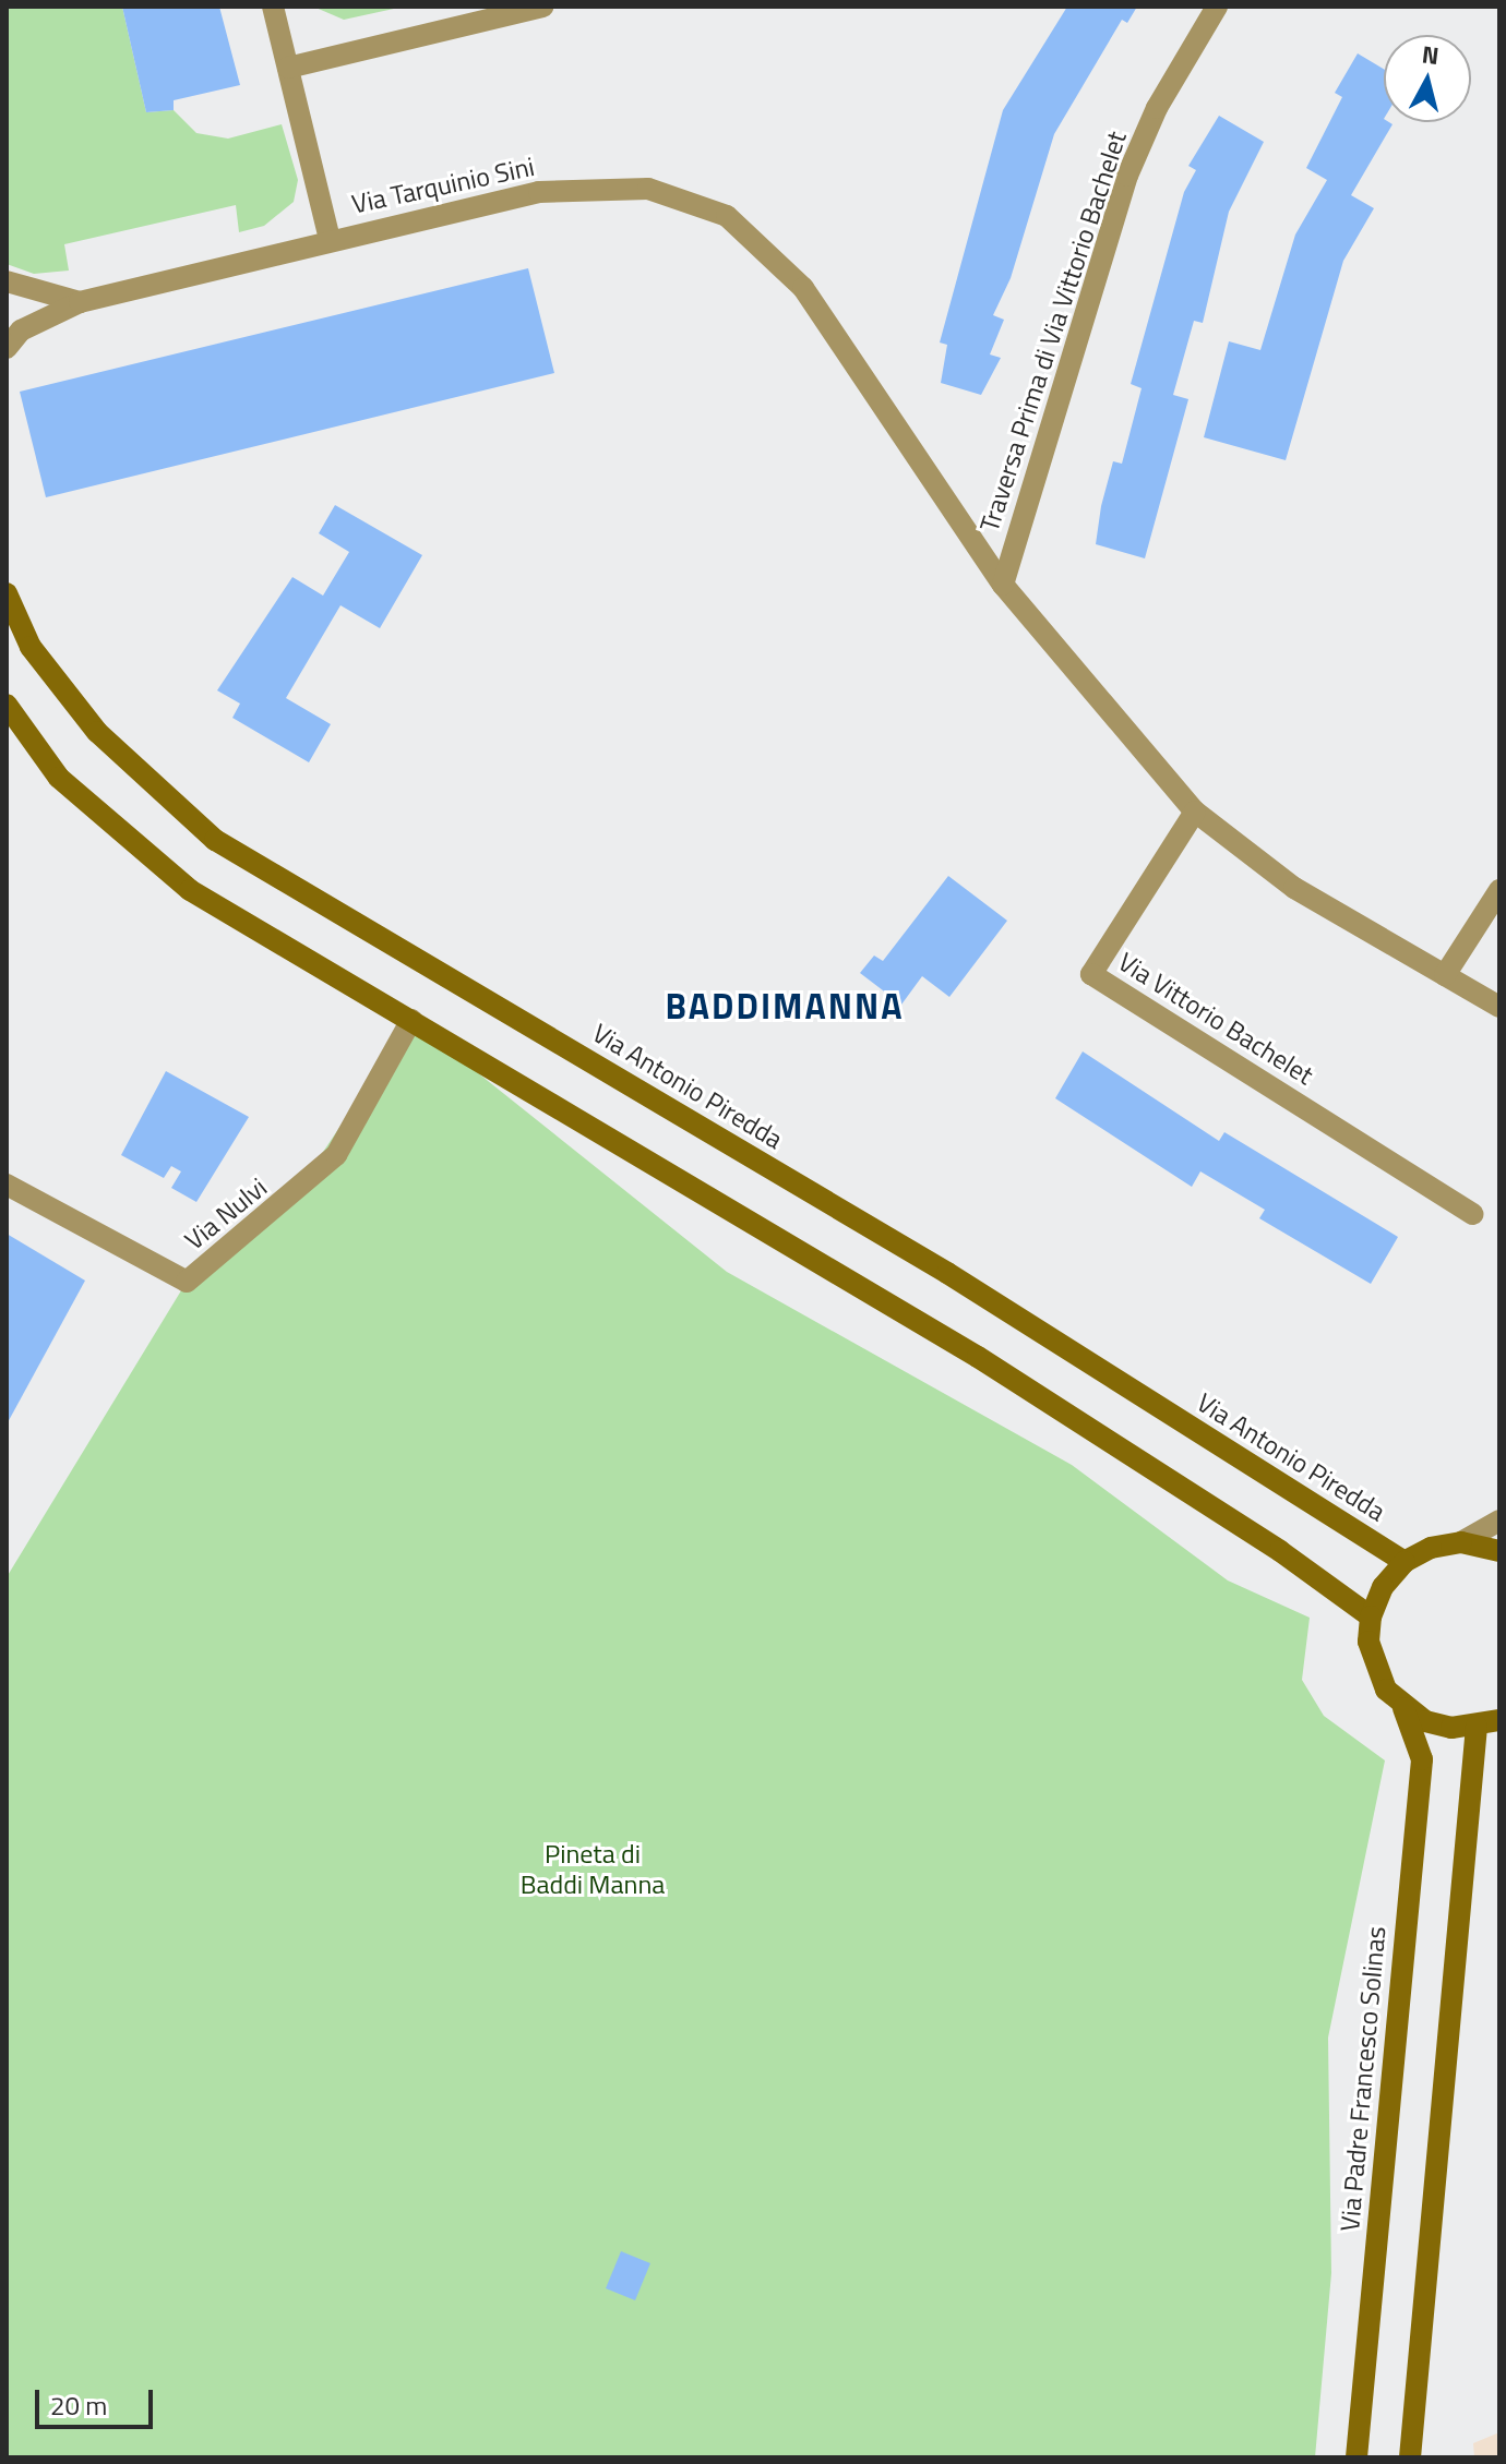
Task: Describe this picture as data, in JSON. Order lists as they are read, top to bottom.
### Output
{
  "streets": {
    "street": [
      "Via Tarquinio Sini",
      "Traversa Prima di Via Vittorio Bachelet",
      "Via Vittorio Bachelet",
      "Via Antonio Piredda",
      "Via Nulvi",
      "Via Padre Francesco Solinas"
    ]
  },
  "crossings": [
    ["Via Tarquinio Sini", "Traversa Prima di Via Vittorio Bachelet"]
  ],
  "districts": ["BADDIMANNA"],
  "parks": ["Pineta di Baddi Manna"],
  "scale_bar": "20 m",
  "north": "top"
}
